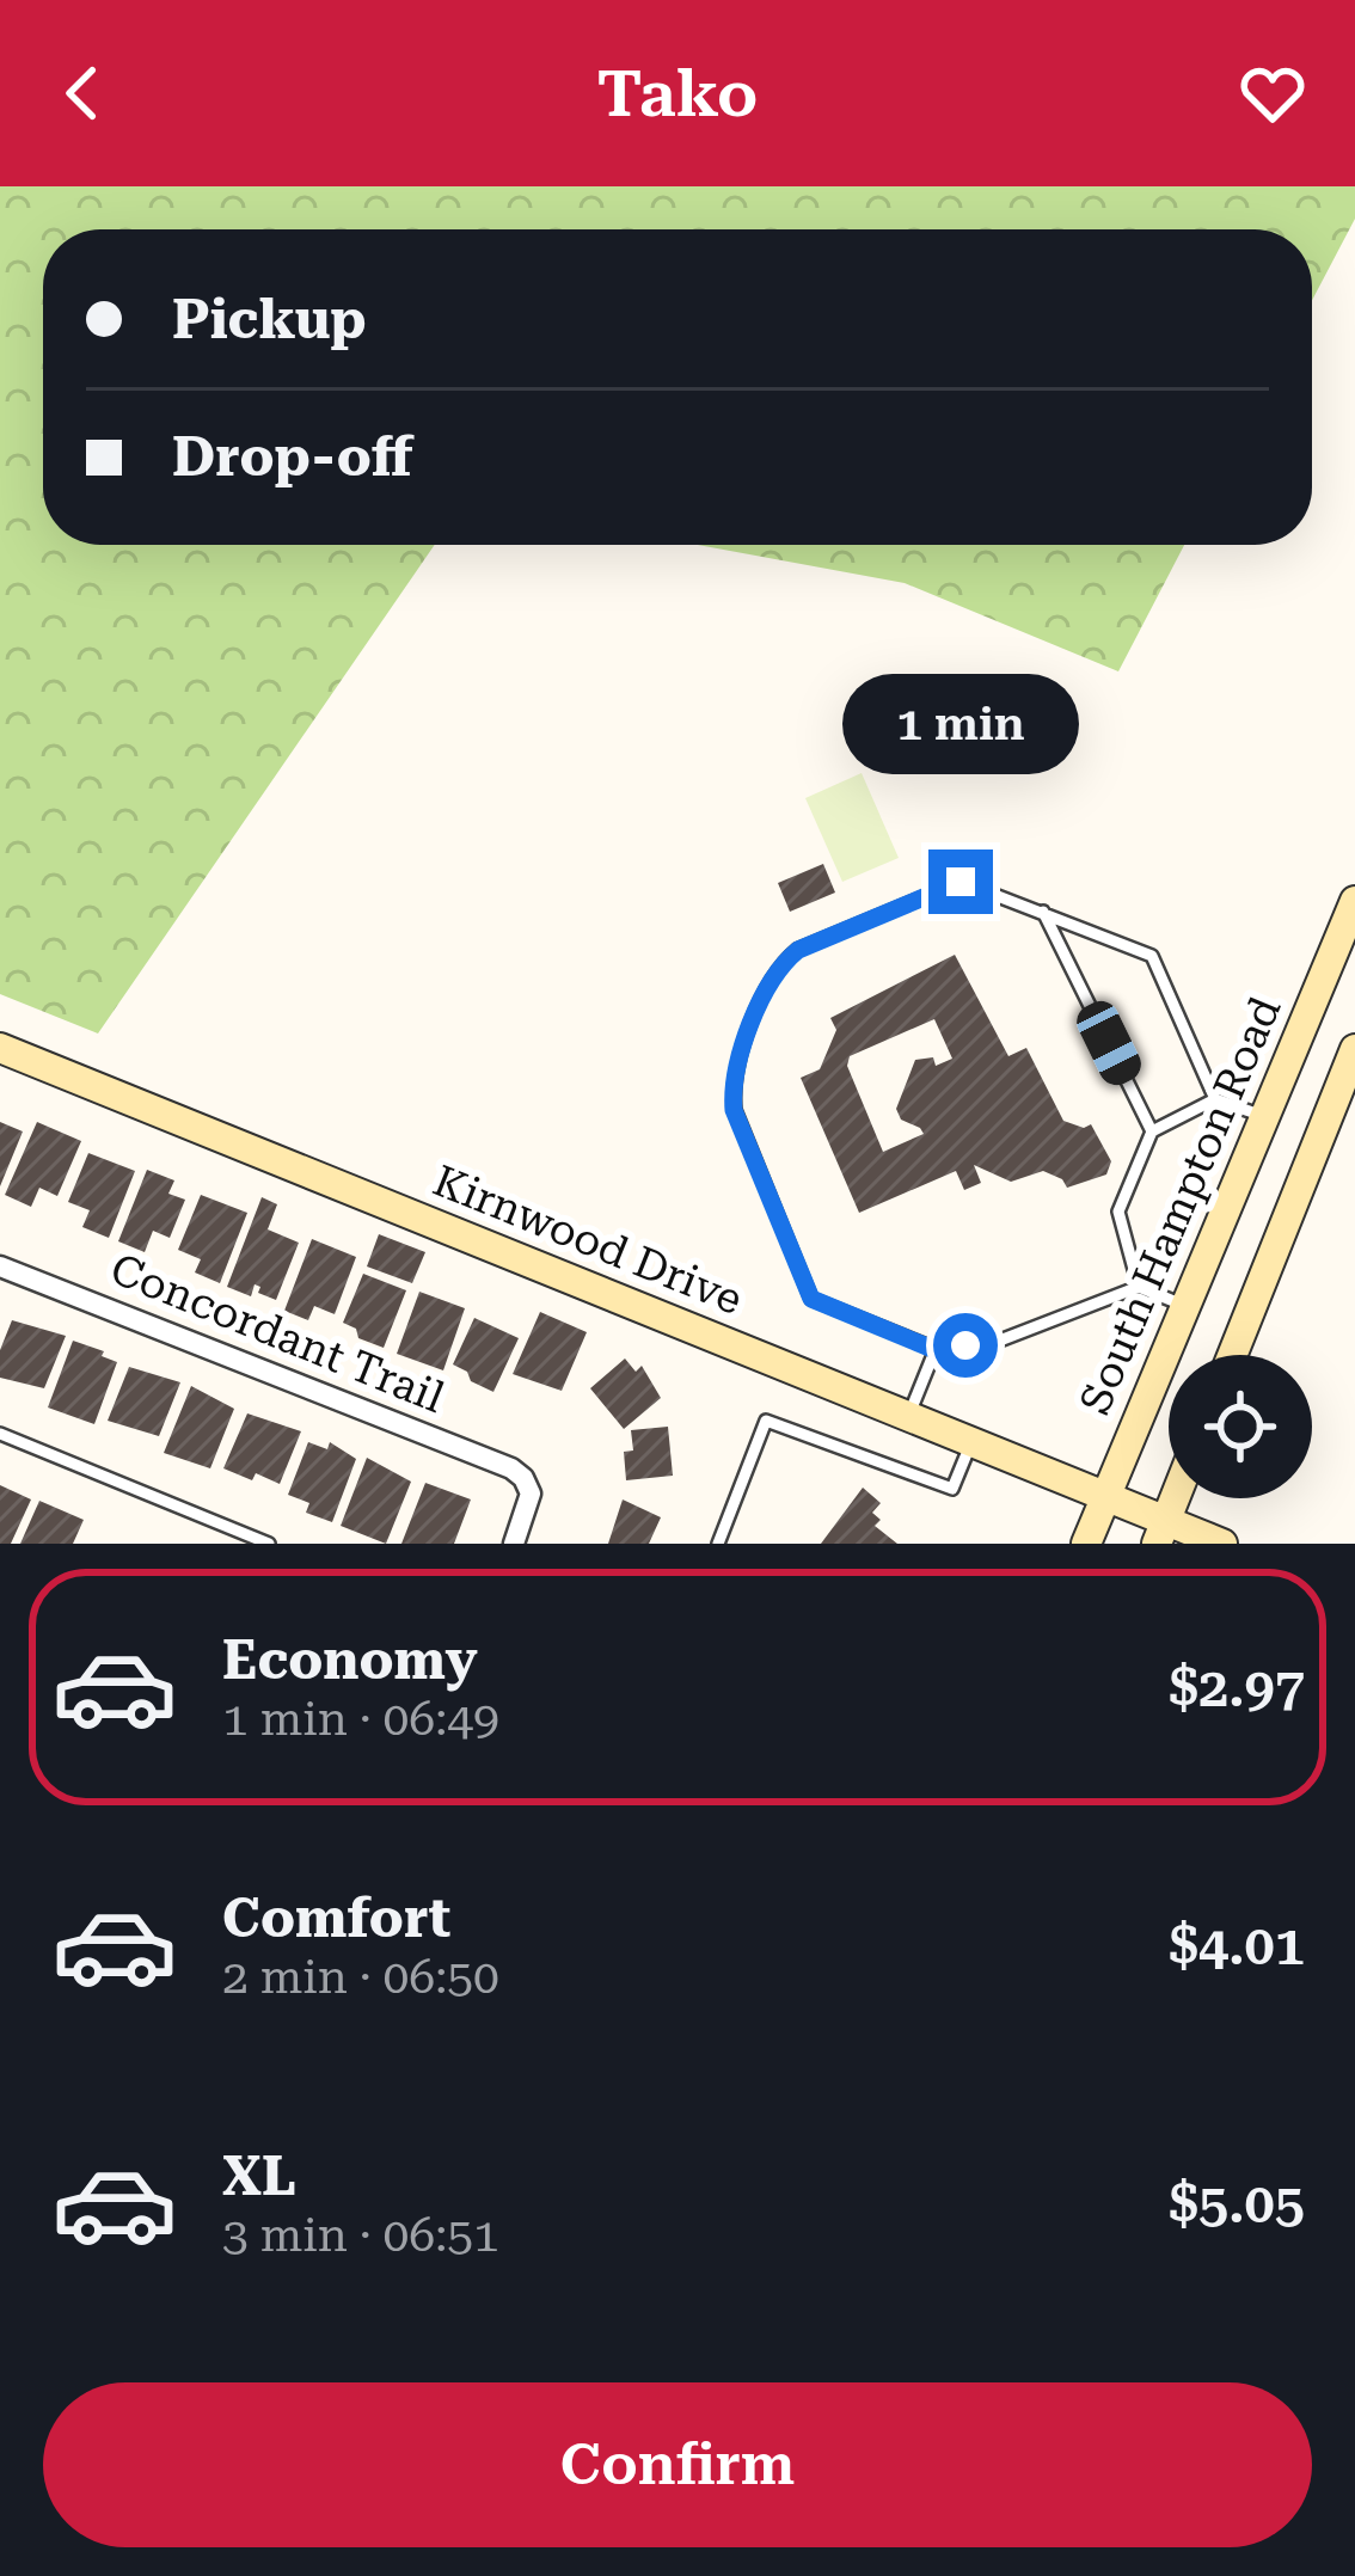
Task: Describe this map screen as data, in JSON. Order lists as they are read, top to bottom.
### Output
{
  "streets": {
    "street": ["South Hampton Road", "Kirnwood Drive", "Concordant Trail"]
  },
  "crossings": [
    ["South Hampton Road", "Kirnwood Drive"]
  ],
  "page": {
    "header": "Tako",
    "banner": ["Pickup", "Drop-off"],
    "bubble": "1 min",
    "list": [
      {
        "name": "Economy",
        "note": "1 min · 06:49",
        "value": "$2.97"
      },
      {
        "name": "Comfort",
        "note": "2 min · 06:50",
        "value": "$4.01"
      },
      {
        "name": "XL",
        "note": "3 min · 06:51",
        "value": "$5.05"
      }
    ],
    "buttons": "Confirm"
  }
}
